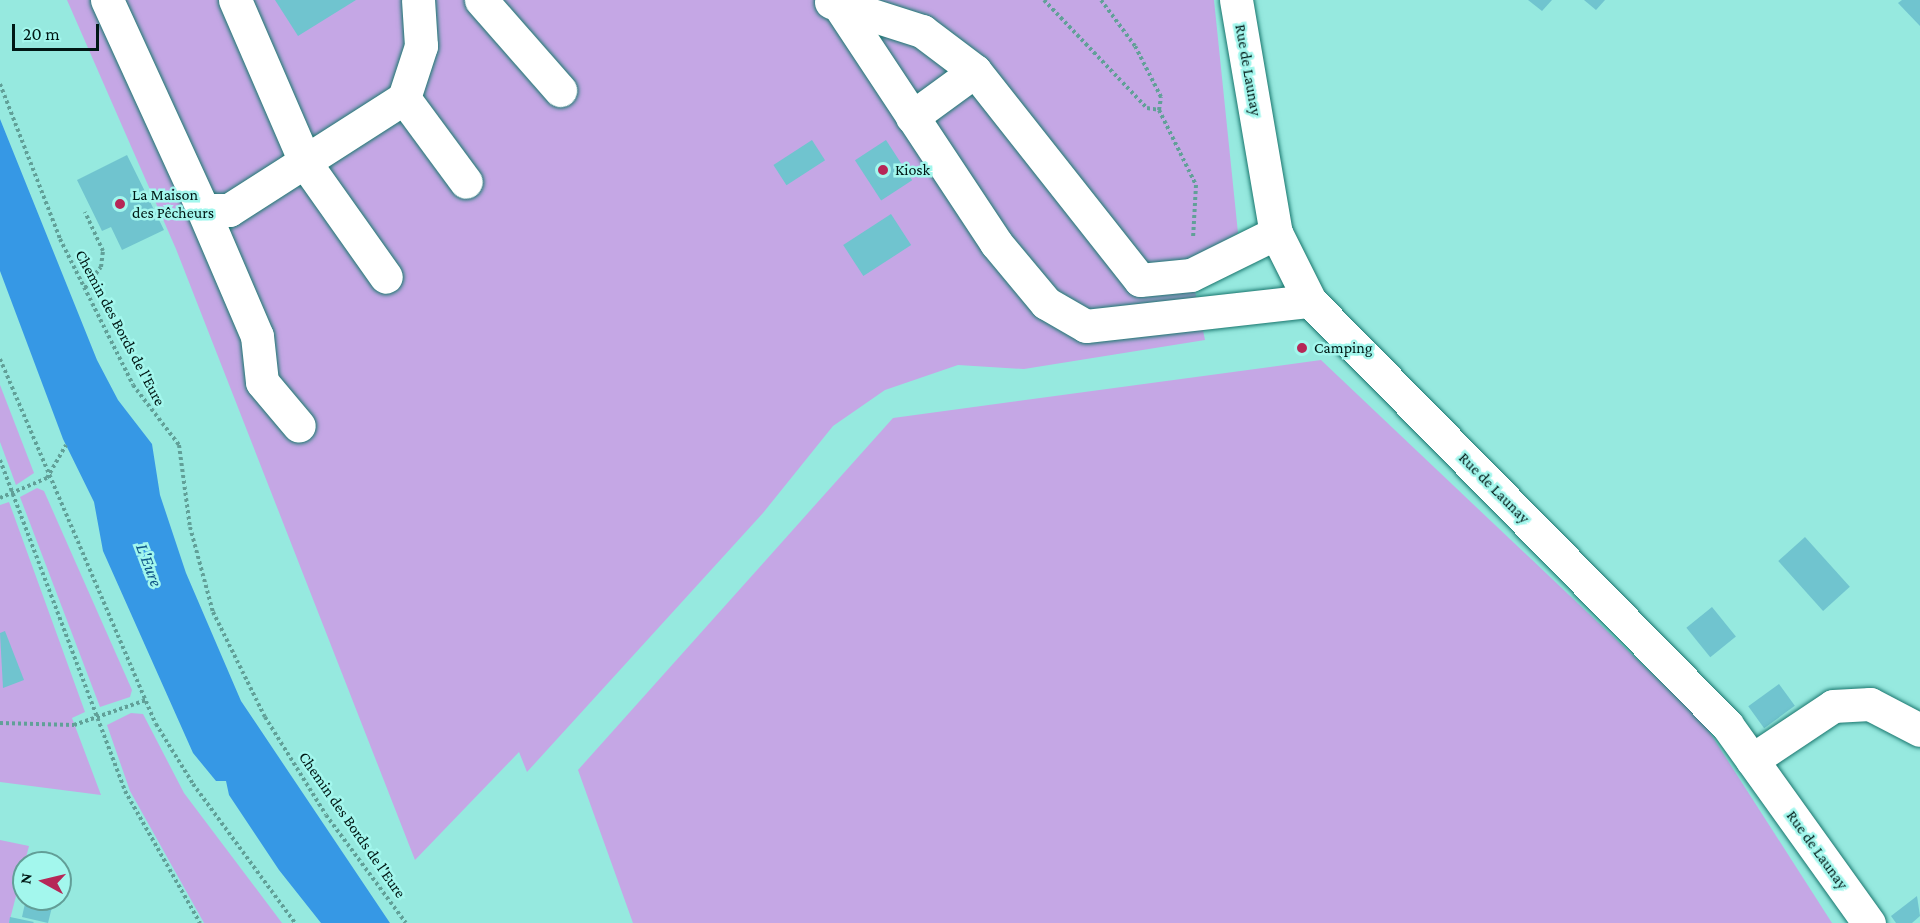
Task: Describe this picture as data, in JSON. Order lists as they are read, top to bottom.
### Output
{
  "streets": {
    "street": ["Rue de Launay"],
    "path": ["Chemin des Bords de l'Eure"]
  },
  "water": ["L'Eure"],
  "places": ["Kiosk", "La Maison des Pêcheurs", "Camping"],
  "scale_bar": "20 m",
  "north": "left"
}
